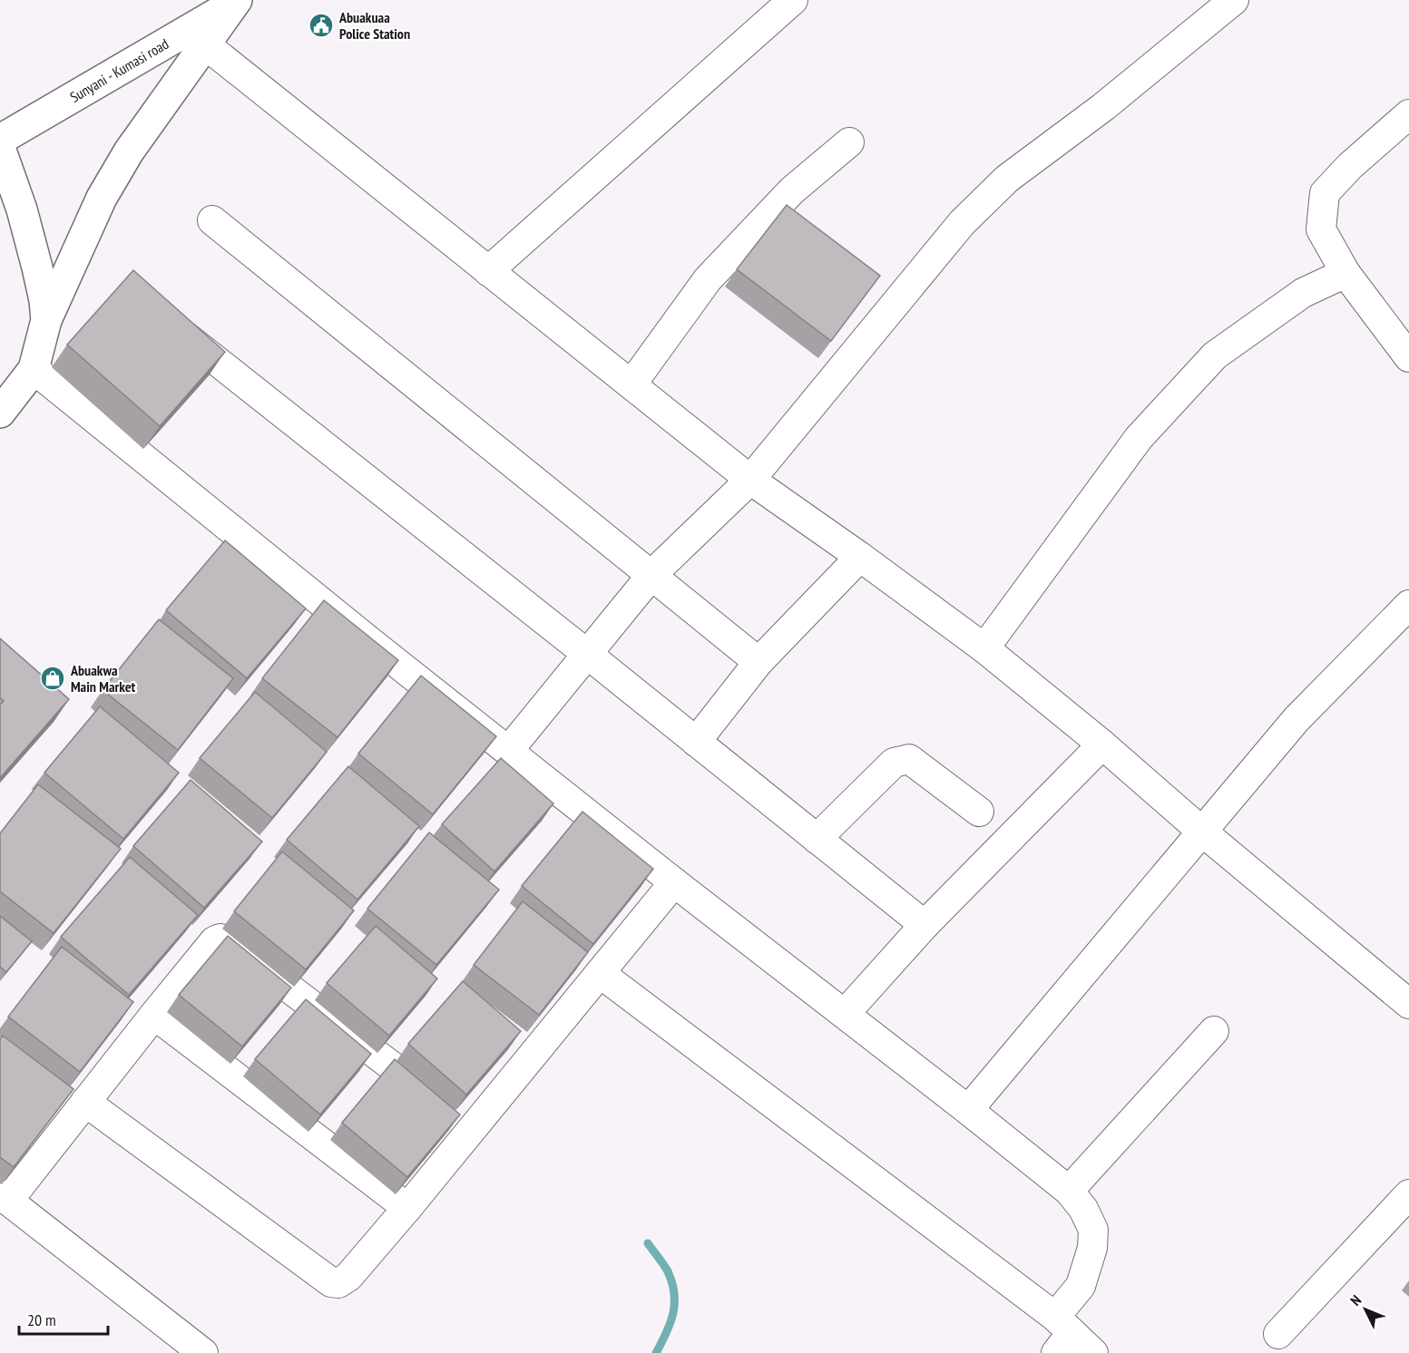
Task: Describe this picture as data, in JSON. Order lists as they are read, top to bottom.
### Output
{
  "streets": {
    "main road": ["Sunyani - Kumasi road"]
  },
  "places": {
    "public building": ["Abuakuaa Police Station"],
    "shop": ["Abuakwa Main Market"]
  },
  "scale_bar": "20 m",
  "north": "top left"
}
